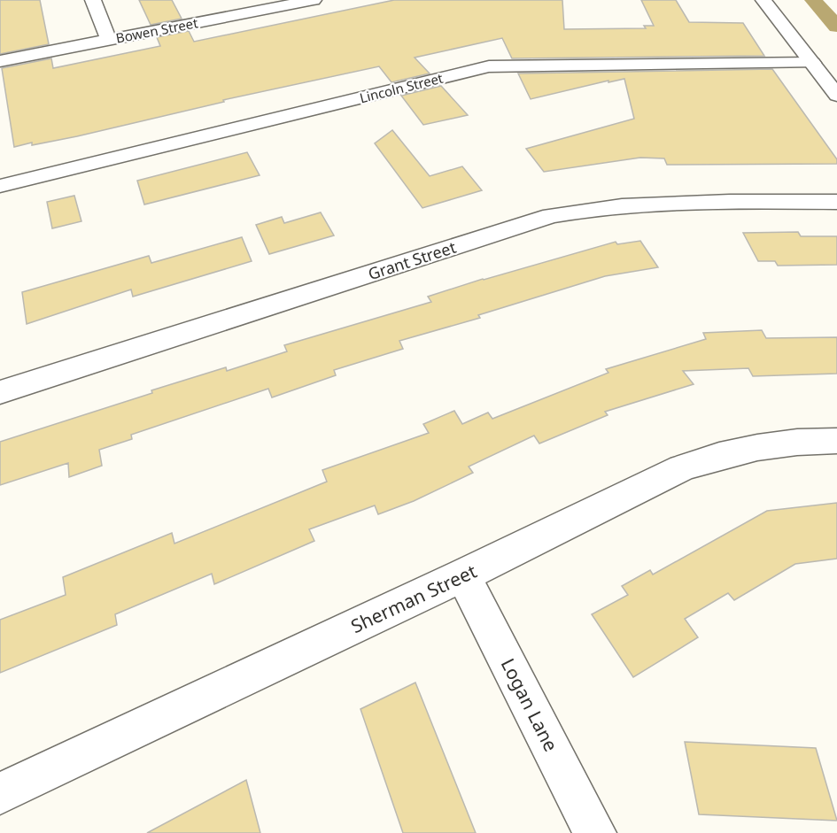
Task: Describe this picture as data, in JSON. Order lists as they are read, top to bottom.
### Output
{
  "streets": {
    "street": [
      "Bowen Street",
      "Lincoln Street",
      "Grant Street",
      "Sherman Street",
      "Logan Lane"
    ]
  },
  "crossings": [
    ["Sherman Street", "Logan Lane"]
  ]
}
